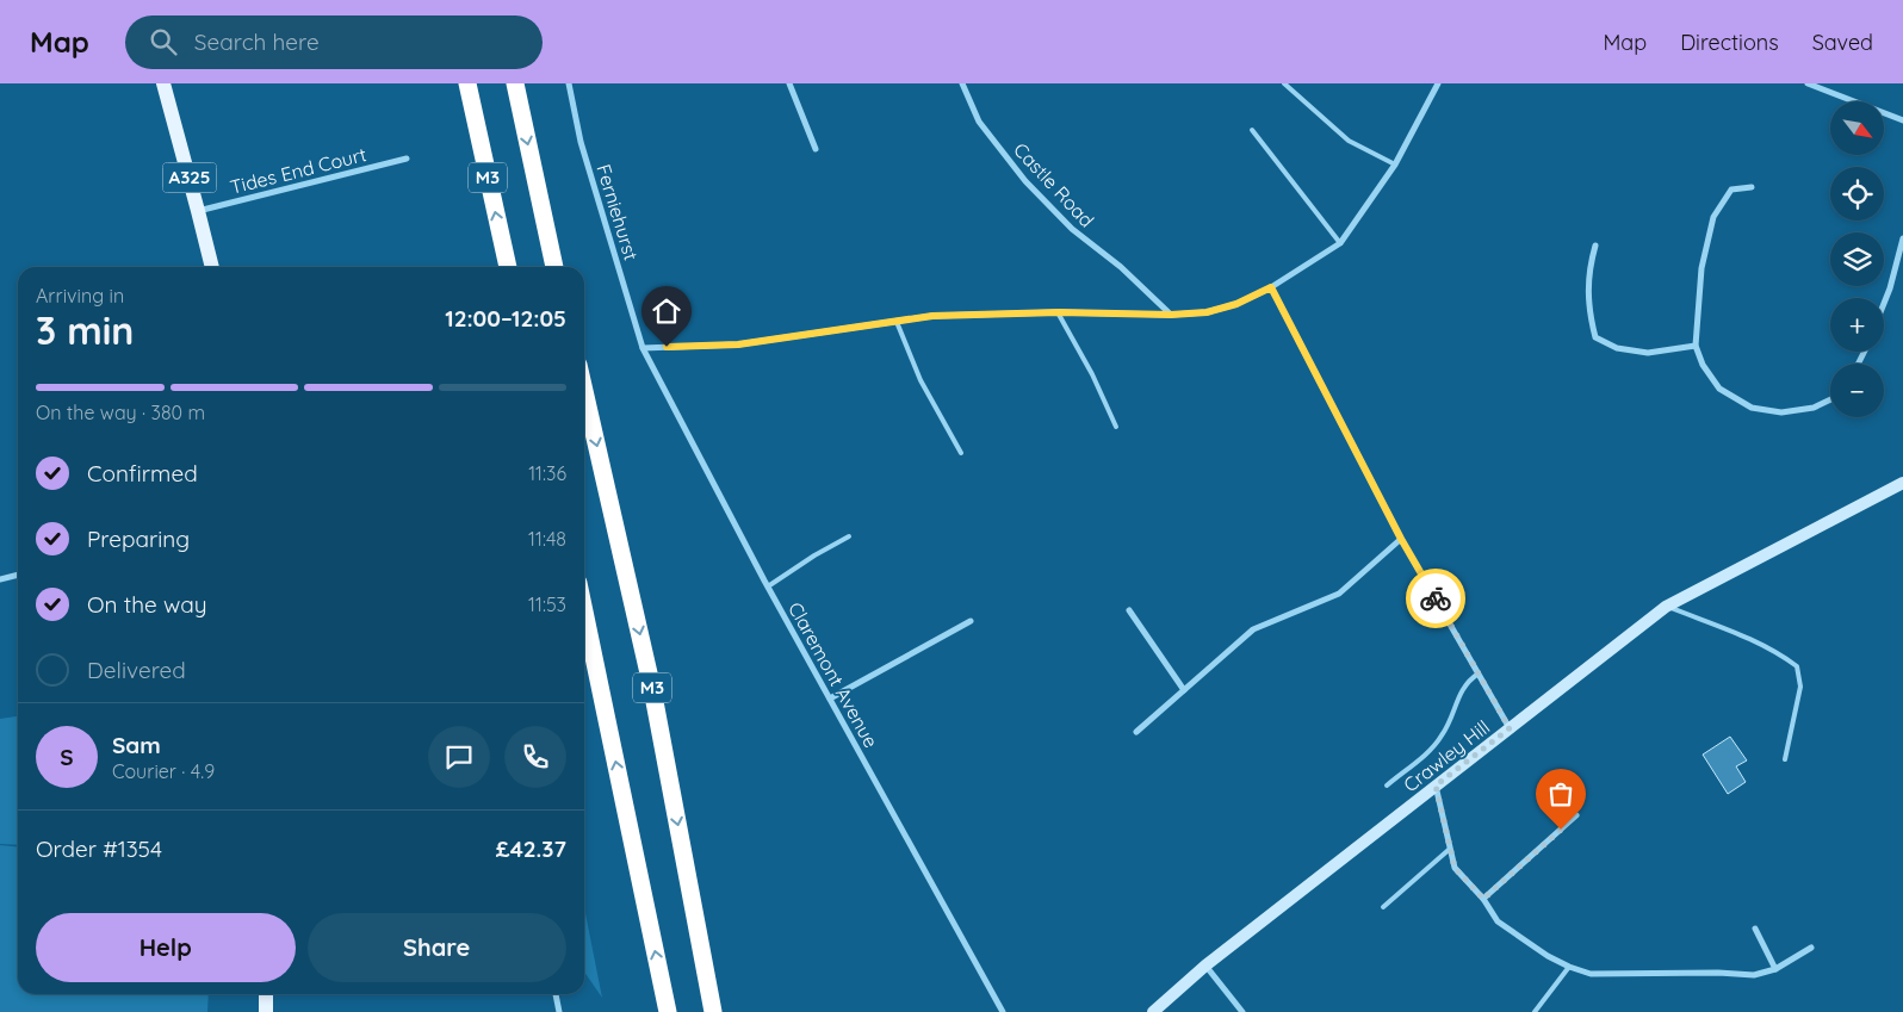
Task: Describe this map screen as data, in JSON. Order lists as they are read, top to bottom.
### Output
{
  "streets": {
    "highway": ["M3"],
    "main road": ["A325"],
    "street": [
      "Tides End Court",
      "Castle Road",
      "Ferniehurst",
      "Claremont Avenue",
      "Crawley Hill"
    ]
  },
  "crossings": [
    ["Tides End Court", "A325"],
    ["Ferniehurst", "Claremont Avenue"]
  ],
  "north": "bottom right",
  "page": {
    "header": "Map",
    "search": "Search here",
    "nav": ["Map", "Directions", "Saved"],
    "map_buttons": ["+", "−"],
    "heading": ["3 min", "Arriving in", "12:00–12:05"],
    "panel": [
      "Sam",
      "Courier · 4.9",
      "Order #1354",
      "£42.37"
    ],
    "bar": "On the way · 380 m",
    "list": [
      ["Confirmed", "11:36"],
      ["Preparing", "11:48"],
      ["On the way", "11:53"],
      "Delivered"
    ],
    "round": "S",
    "buttons": ["Help", "Share"]
  }
}
